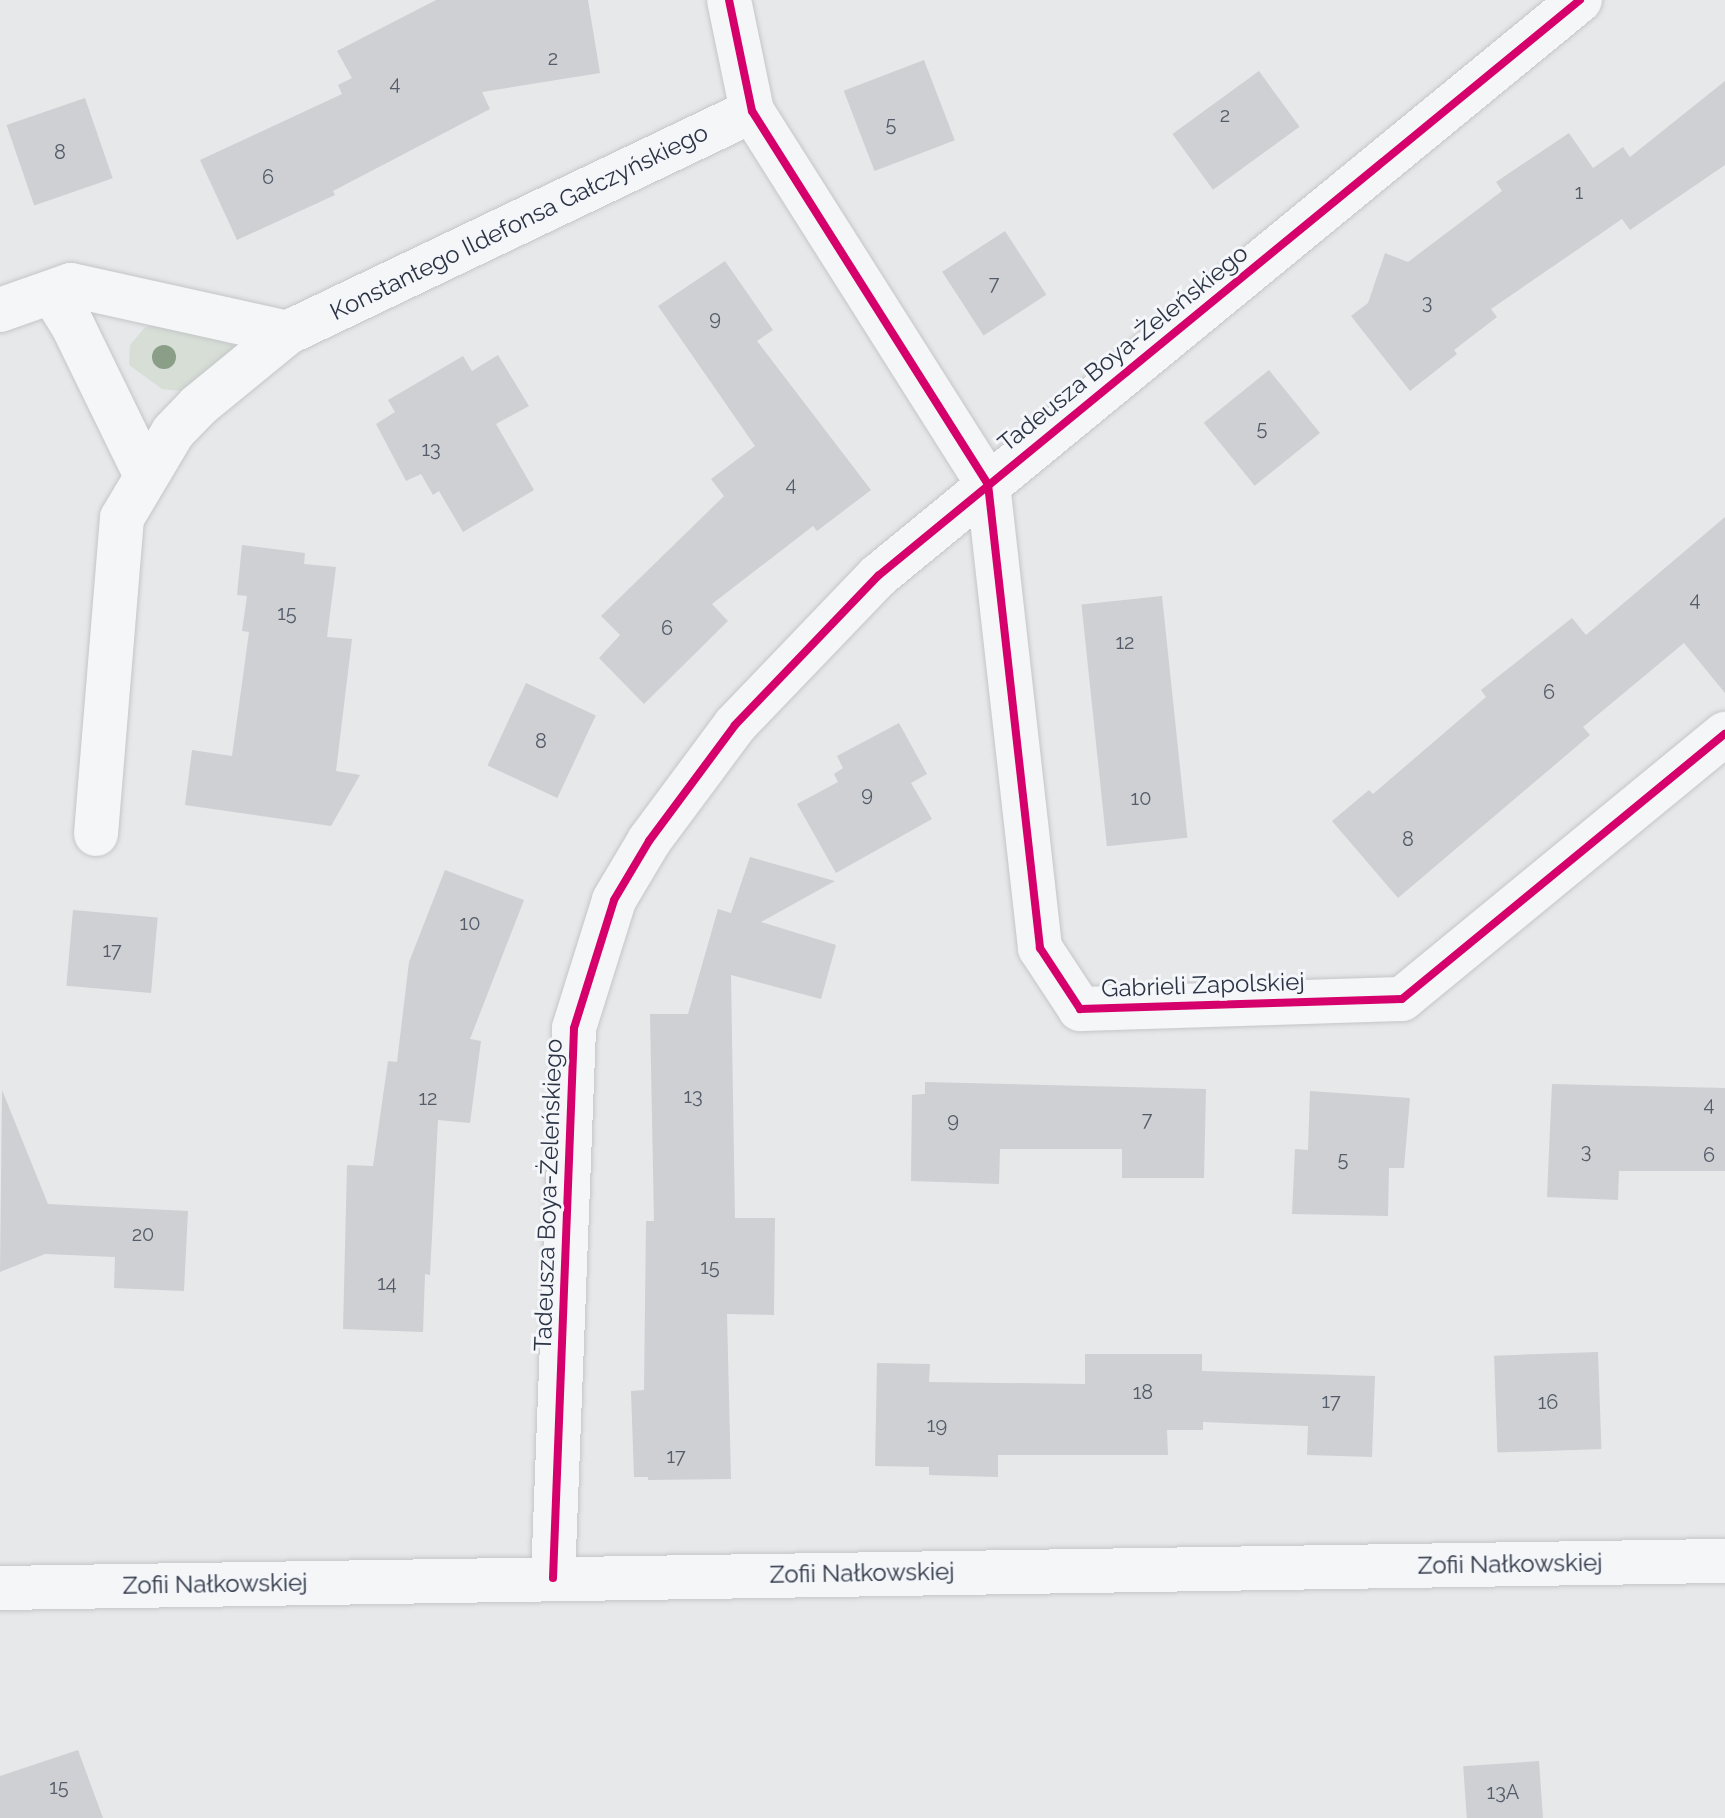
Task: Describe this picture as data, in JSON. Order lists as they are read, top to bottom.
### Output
{
  "streets": {
    "street": [
      "Konstantego Ildefonsa Gałczyńskiego",
      "Tadeusza Boya-Żeleńskiego",
      "Gabrieli Zapolskiej",
      "Zofii Nałkowskiej"
    ]
  },
  "crossings": [
    ["Tadeusza Boya-Żeleńskiego", "Gabrieli Zapolskiej"],
    ["Tadeusza Boya-Żeleńskiego", "Zofii Nałkowskiej"]
  ],
  "house_numbers": [
    "2",
    "4",
    "2",
    "5",
    "8",
    "6",
    "1",
    "7",
    "3",
    "9",
    "5",
    "13",
    "4",
    "4",
    "15",
    "6",
    "12",
    "6",
    "8",
    "9",
    "10",
    "8",
    "10",
    "17",
    "13",
    "12",
    "4",
    "7",
    "9",
    "3",
    "6",
    "5",
    "20",
    "15",
    "14",
    "18",
    "17",
    "16",
    "19",
    "17",
    "15",
    "13A"
  ]
}
